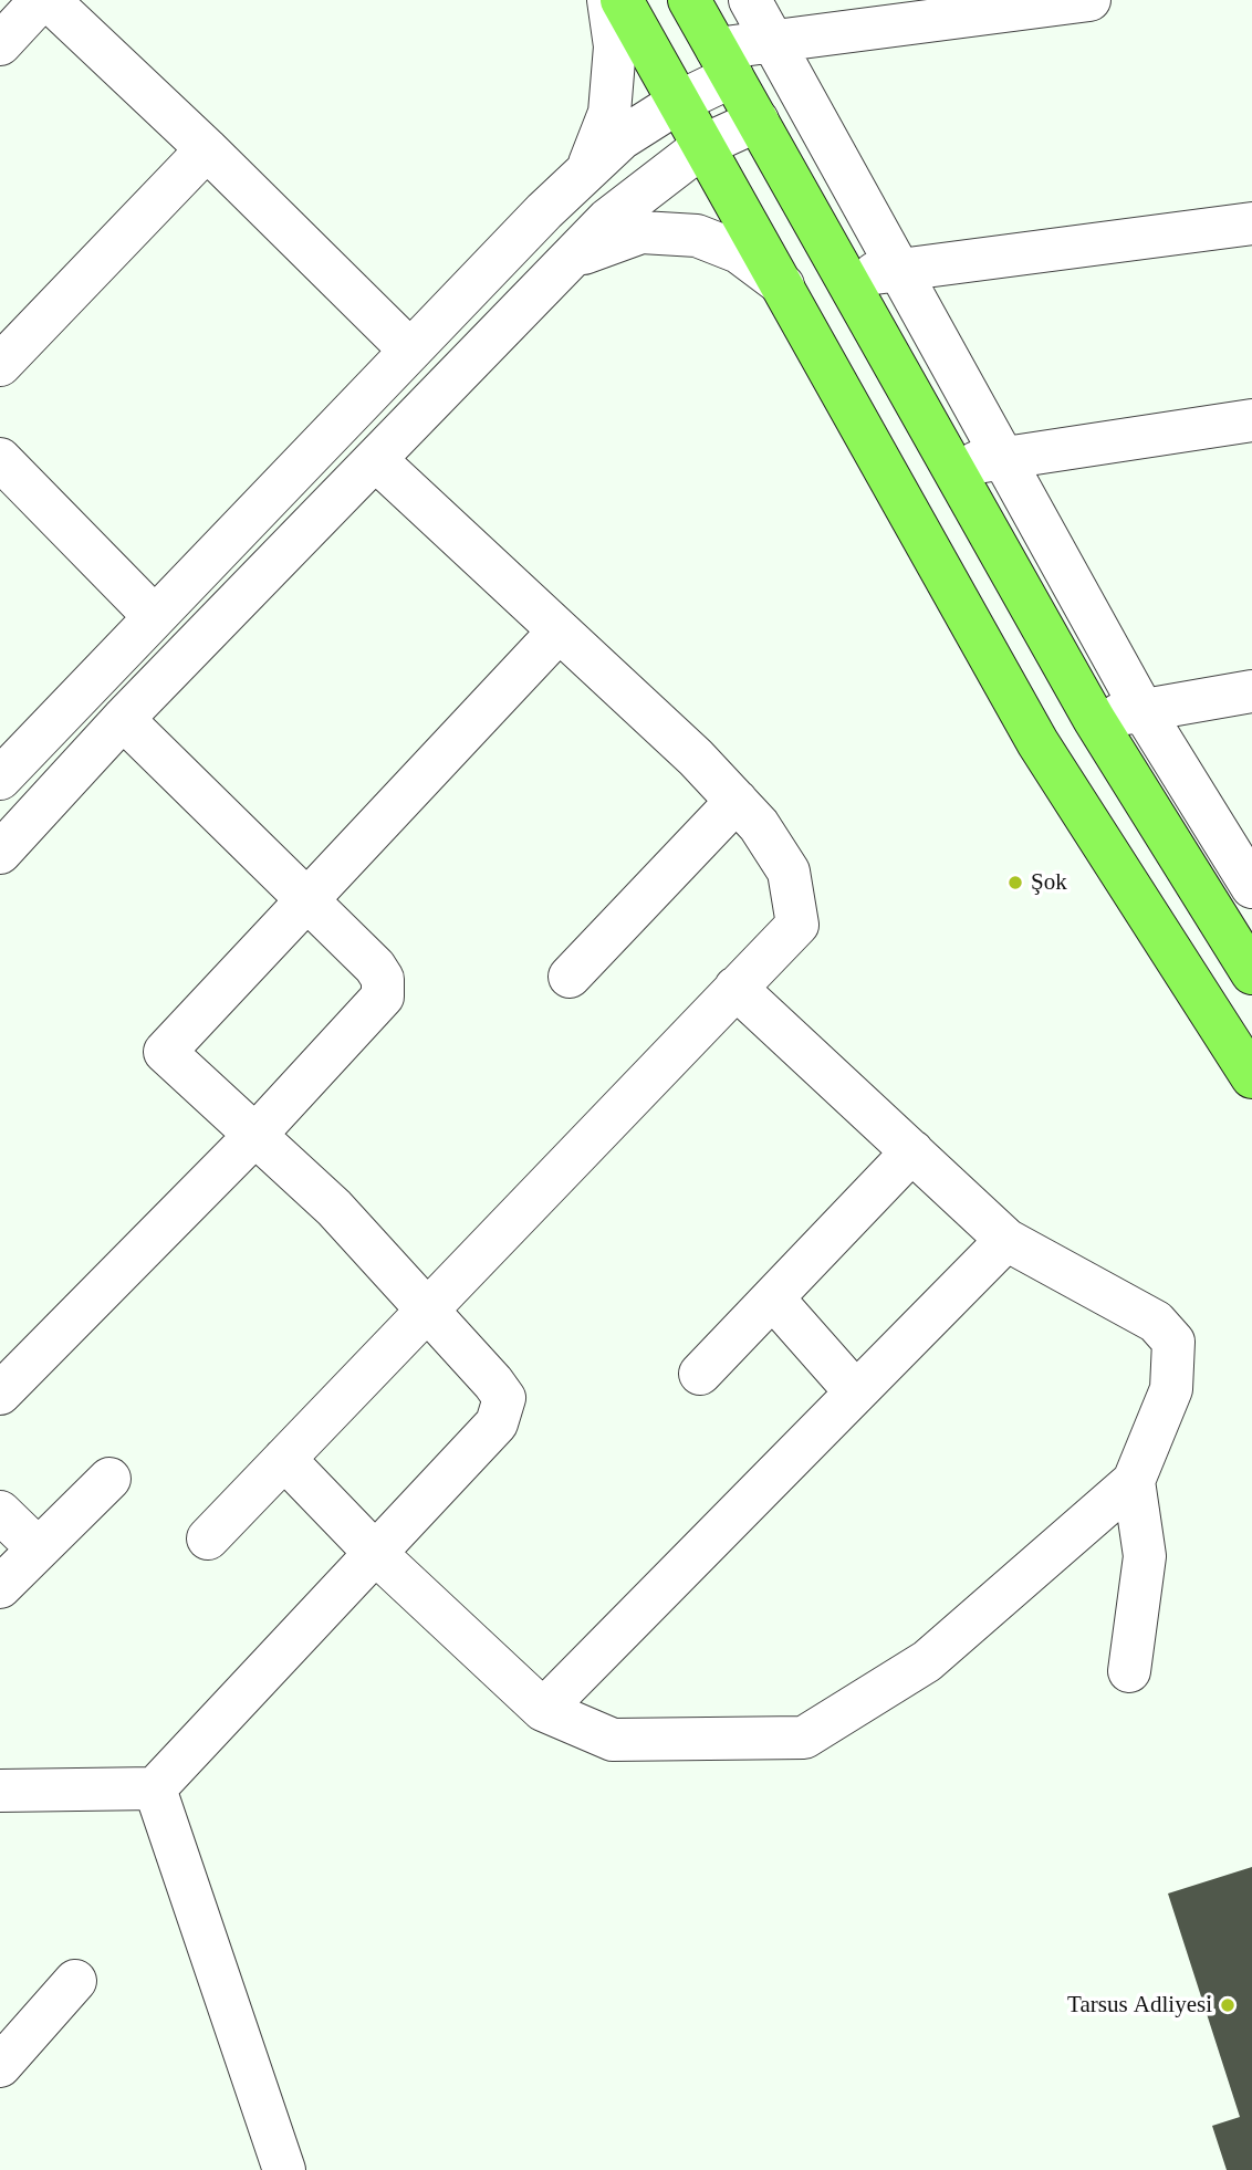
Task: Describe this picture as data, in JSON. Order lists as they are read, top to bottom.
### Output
{
  "places": ["Şok", "Tarsus Adliyesi"]
}
